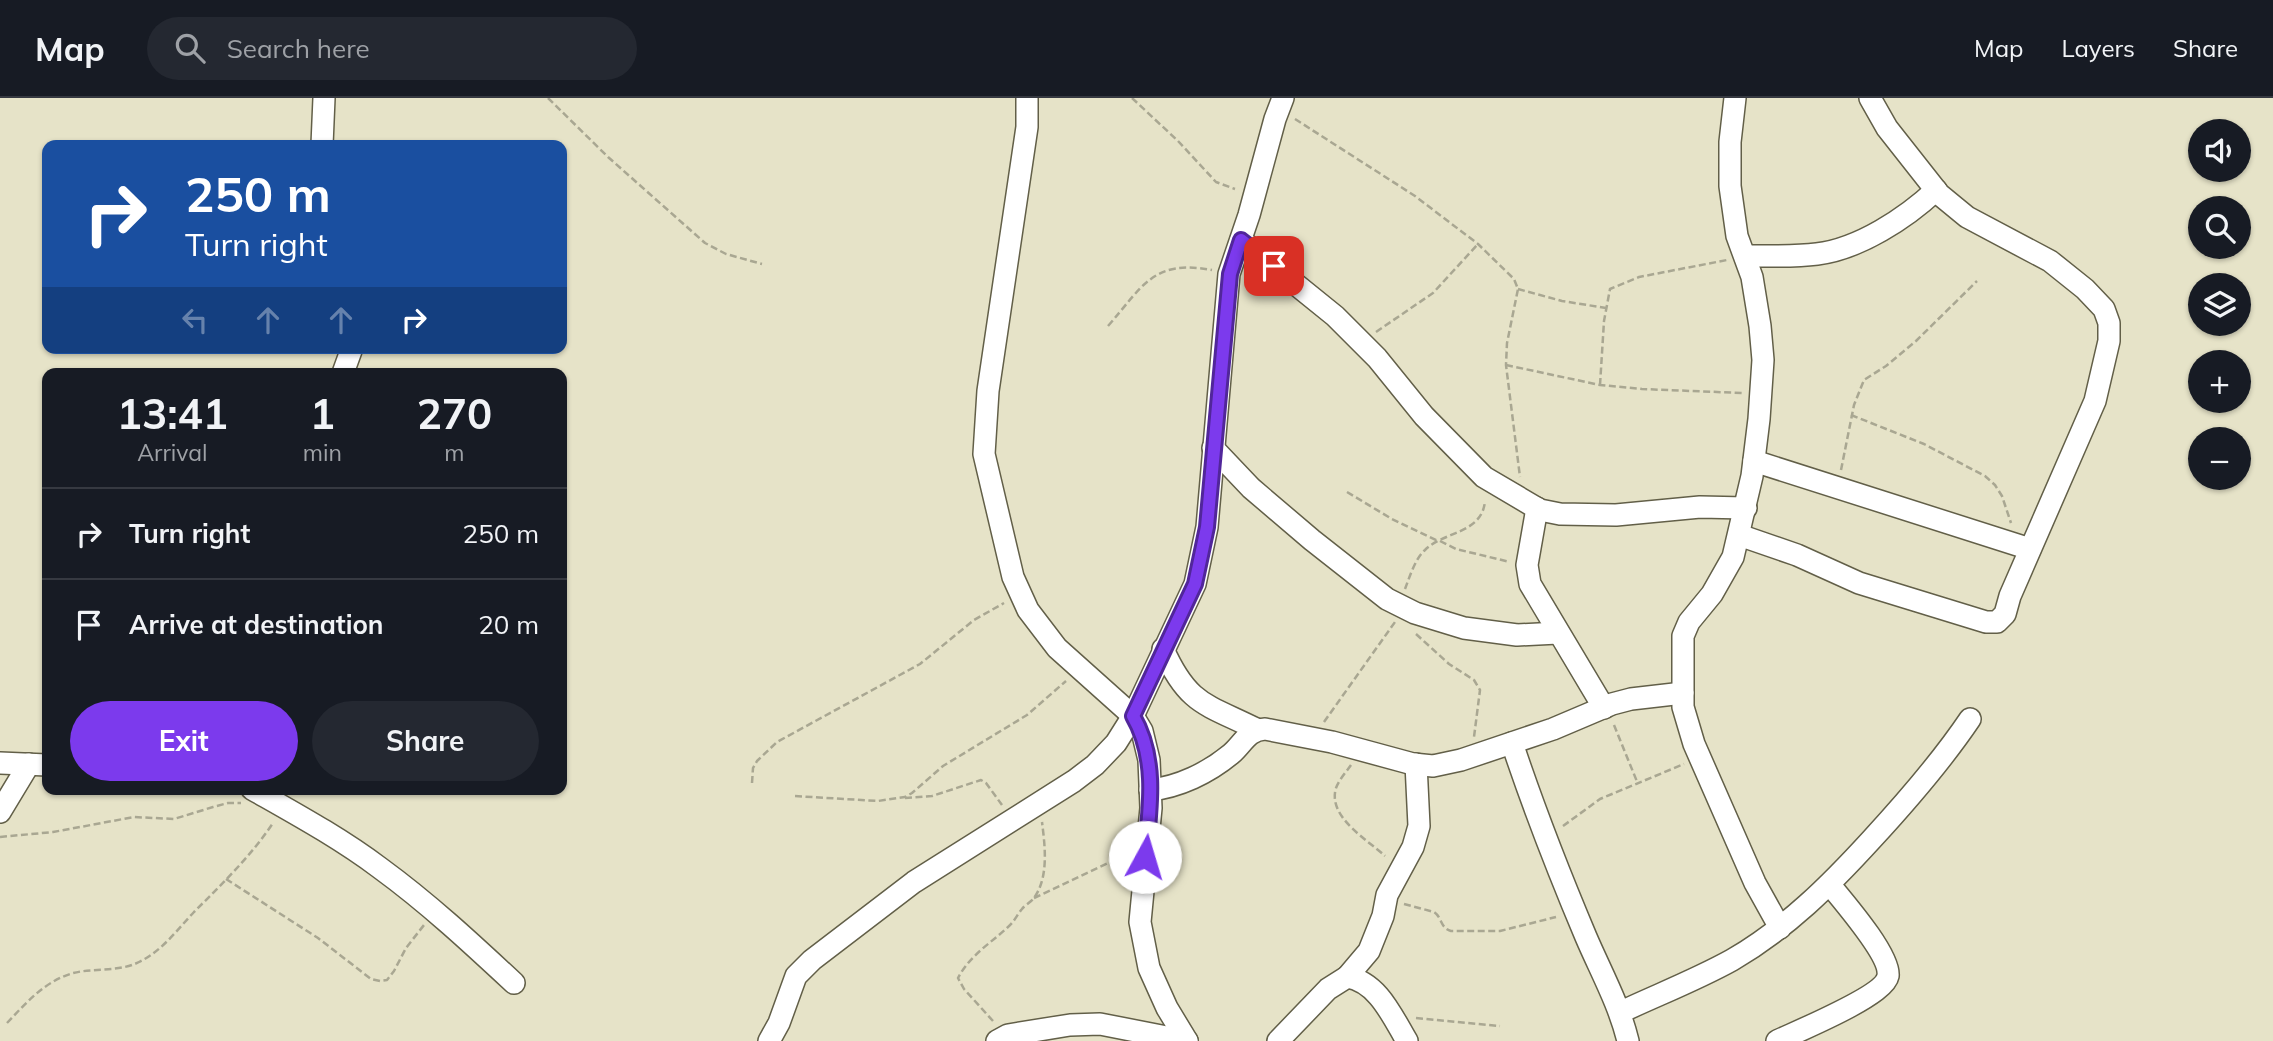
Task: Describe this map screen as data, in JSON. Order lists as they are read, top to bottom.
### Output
{
  "page": {
    "header": "Map",
    "search": "Search here",
    "nav": ["Map", "Layers", "Share"],
    "map_buttons": ["+", "−"],
    "turn": ["250 m", "Turn right"],
    "eta": [
      "13:41",
      "Arrival",
      "1",
      "min",
      "270",
      "m"
    ],
    "list": [
      {
        "name": "Turn right",
        "value": "250 m"
      },
      {
        "name": "Arrive at destination",
        "value": "20 m"
      }
    ],
    "buttons": ["Exit", "Share"]
  }
}
